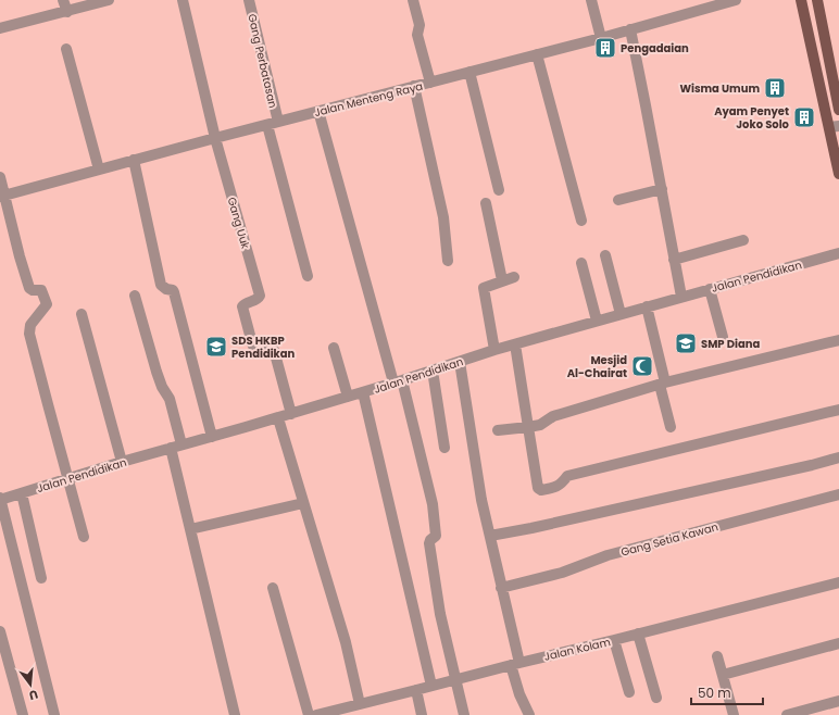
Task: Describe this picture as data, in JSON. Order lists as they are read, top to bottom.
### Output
{
  "streets": {
    "street": [
      "Gang Perbatasan",
      "Jalan Menteng Raya",
      "Gang Uuk",
      "Jalan Pendidikan",
      "Gang Setia Kawan",
      "Jalan Kolam"
    ]
  },
  "crossings": [
    ["Gang Perbatasan", "Jalan Menteng Raya"],
    ["Jalan Menteng Raya", "Gang Uuk"],
    ["Gang Uuk", "Jalan Pendidikan"]
  ],
  "places": {
    "building": ["Pengadaian", "Wisma Umum", "Ayam Penyet Joko Solo"],
    "school or university": ["SMP Diana", "SDS HKBP Pendidikan"],
    "mosque": ["Mesjid Al-Chairat"]
  },
  "scale_bar": "50 m",
  "north": "bottom"
}
